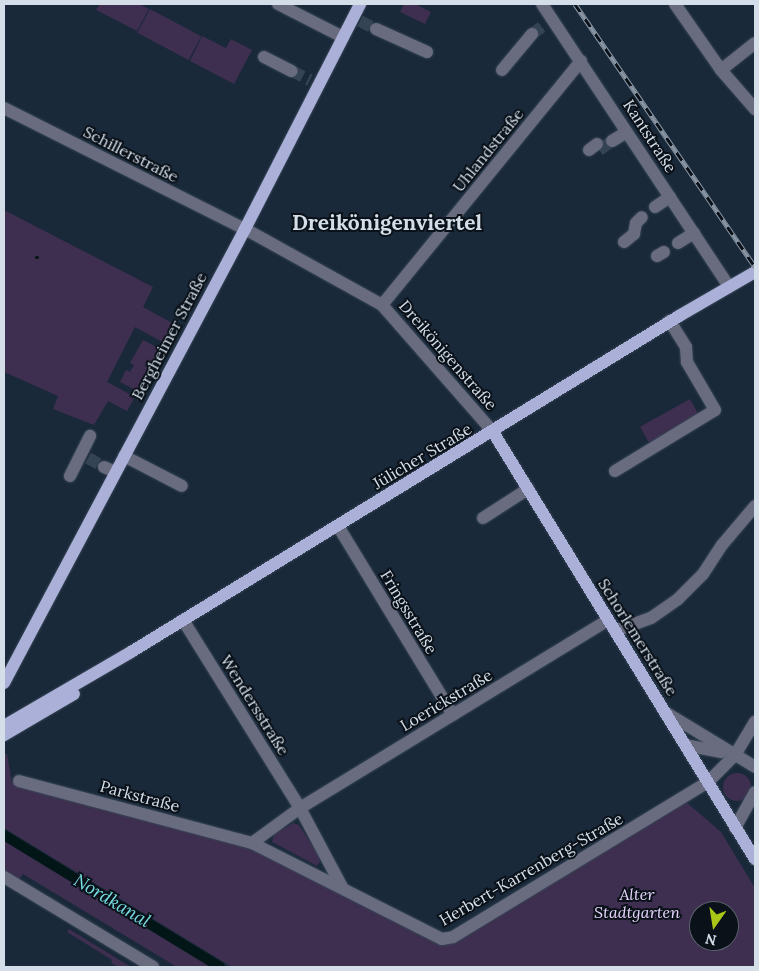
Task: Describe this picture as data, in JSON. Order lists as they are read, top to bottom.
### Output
{
  "streets": {
    "main road": ["Bergheimer Straße", "Jülicher Straße", "Schorlemerstraße"],
    "street": [
      "Kantstraße",
      "Uhlandstraße",
      "Schillerstraße",
      "Dreikönigenstraße",
      "Fringsstraße",
      "Loerickstraße",
      "Wendersstraße",
      "Parkstraße",
      "Herbert-Karrenberg-Straße"
    ]
  },
  "crossings": [
    ["Kantstraße", "Uhlandstraße"],
    ["Kantstraße", "Jülicher Straße"],
    ["Uhlandstraße", "Dreikönigenstraße"],
    ["Schillerstraße", "Bergheimer Straße"],
    ["Schillerstraße", "Dreikönigenstraße"],
    ["Bergheimer Straße", "Dreikönigenstraße"],
    ["Dreikönigenstraße", "Jülicher Straße"],
    ["Dreikönigenstraße", "Schorlemerstraße"],
    ["Jülicher Straße", "Fringsstraße"],
    ["Jülicher Straße", "Schorlemerstraße"],
    ["Jülicher Straße", "Wendersstraße"],
    ["Fringsstraße", "Loerickstraße"],
    ["Schorlemerstraße", "Loerickstraße"],
    ["Schorlemerstraße", "Herbert-Karrenberg-Straße"],
    ["Loerickstraße", "Wendersstraße"],
    ["Loerickstraße", "Parkstraße"],
    ["Wendersstraße", "Parkstraße"],
    ["Wendersstraße", "Herbert-Karrenberg-Straße"],
    ["Parkstraße", "Herbert-Karrenberg-Straße"]
  ],
  "districts": ["Dreikönigenviertel"],
  "water": ["Nordkanal"],
  "parks": ["Alter Stadtgarten"],
  "north": "bottom"
}
